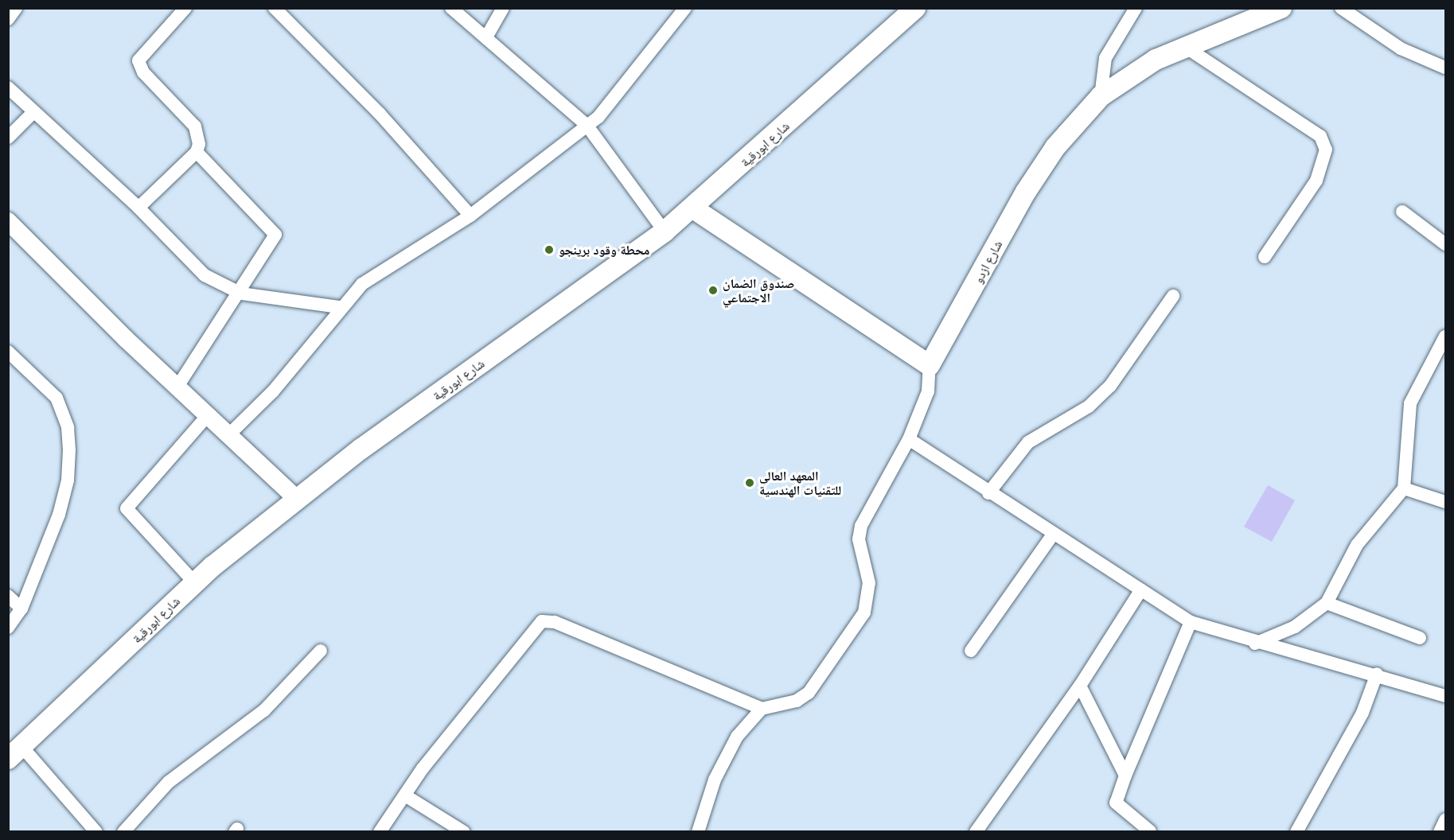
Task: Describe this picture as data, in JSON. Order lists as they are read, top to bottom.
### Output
{
  "streets": {
    "main road": ["شارع ابورقية", "شارع ازدو"]
  },
  "places": ["محطة وقود برينجو", "صندوق الضمان الاجتماعي", "المعهد العالي للتقنيات الهندسية"]
}
